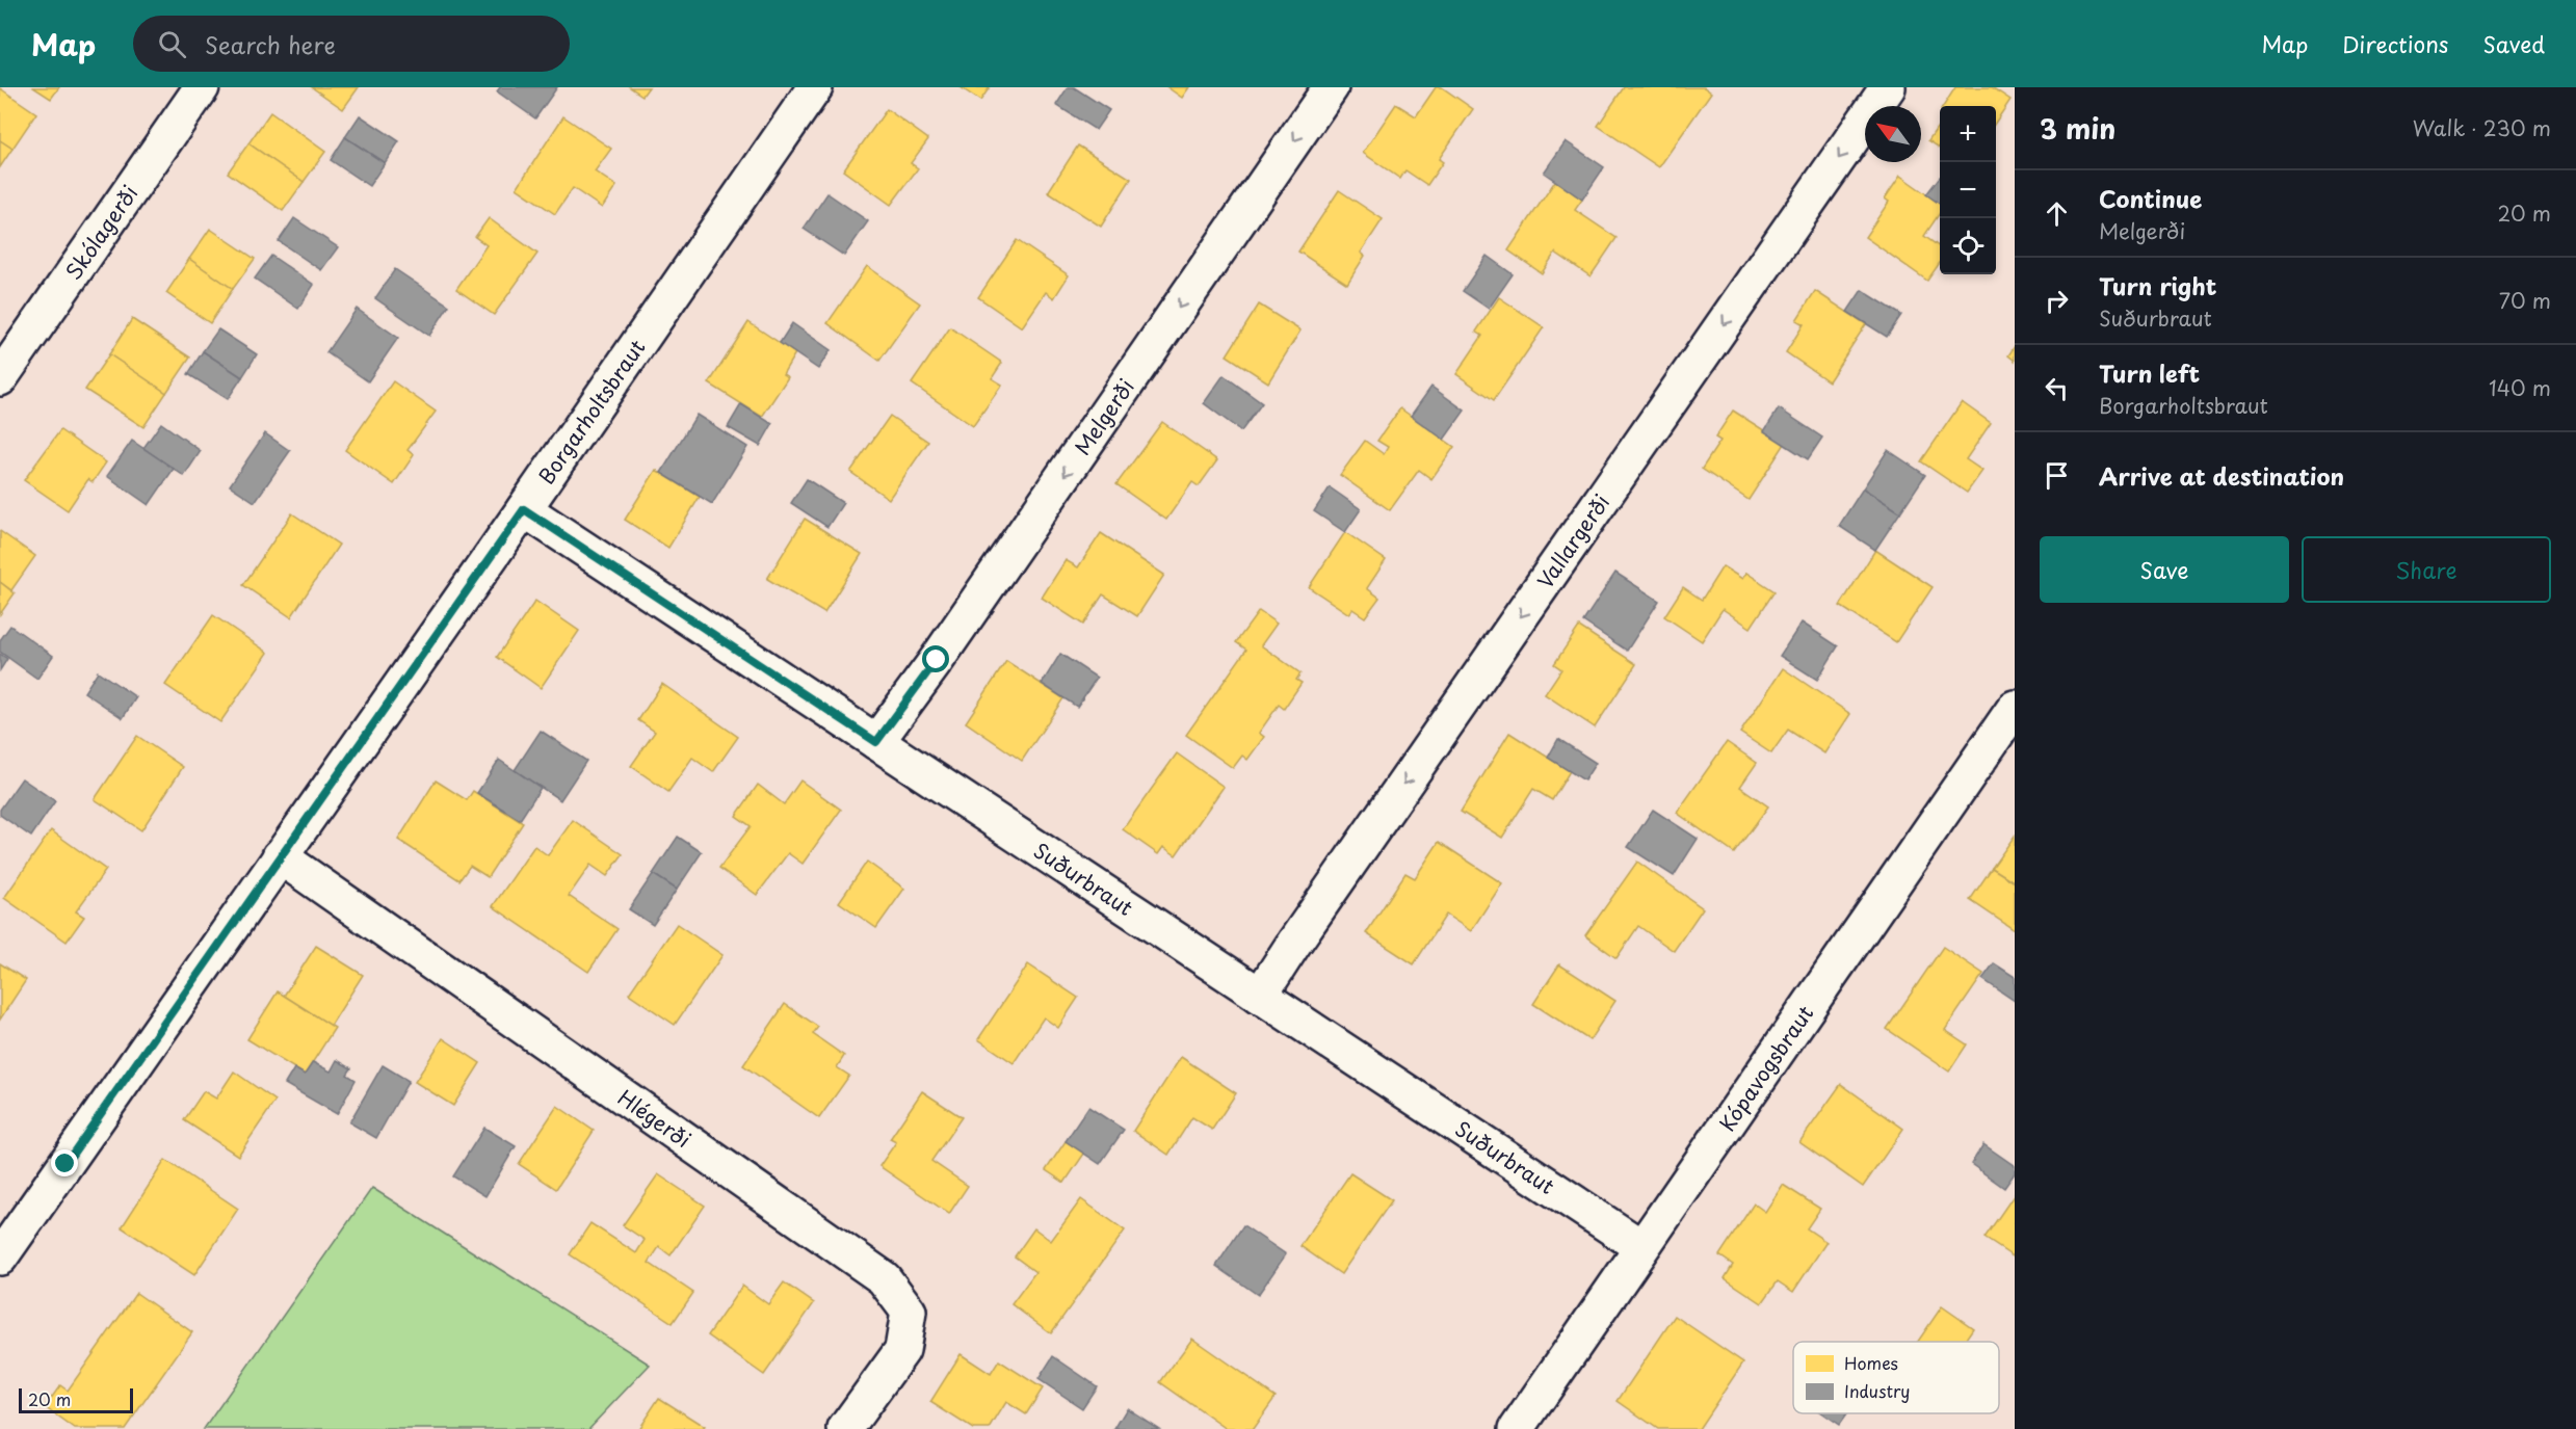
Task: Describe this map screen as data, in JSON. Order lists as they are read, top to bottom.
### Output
{
  "streets": {
    "street": [
      "Skólagerði",
      "Borgarholtsbraut",
      "Melgerði",
      "Vallargerði",
      "Suðurbraut",
      "Kópavogsbraut",
      "Hlégerði"
    ]
  },
  "crossings": [
    ["Borgarholtsbraut", "Suðurbraut"],
    ["Borgarholtsbraut", "Hlégerði"],
    ["Melgerði", "Suðurbraut"],
    ["Vallargerði", "Suðurbraut"],
    ["Suðurbraut", "Kópavogsbraut"]
  ],
  "one_way": ["Melgerði", "Vallargerði"],
  "legend": ["Homes", "Industry"],
  "scale_bar": "20 m",
  "north": "top left",
  "page": {
    "header": "Map",
    "search": "Search here",
    "nav": ["Map", "Directions", "Saved"],
    "heading": ["3 min", "Walk · 230 m"],
    "map_buttons": ["+", "−"],
    "list": [
      ["Continue", "Melgerði", "20 m"],
      ["Turn right", "Suðurbraut", "70 m"],
      ["Turn left", "Borgarholtsbraut", "140 m"],
      "Arrive at destination"
    ],
    "buttons": ["Save", "Share"],
    "scale": "20 m"
  }
}
